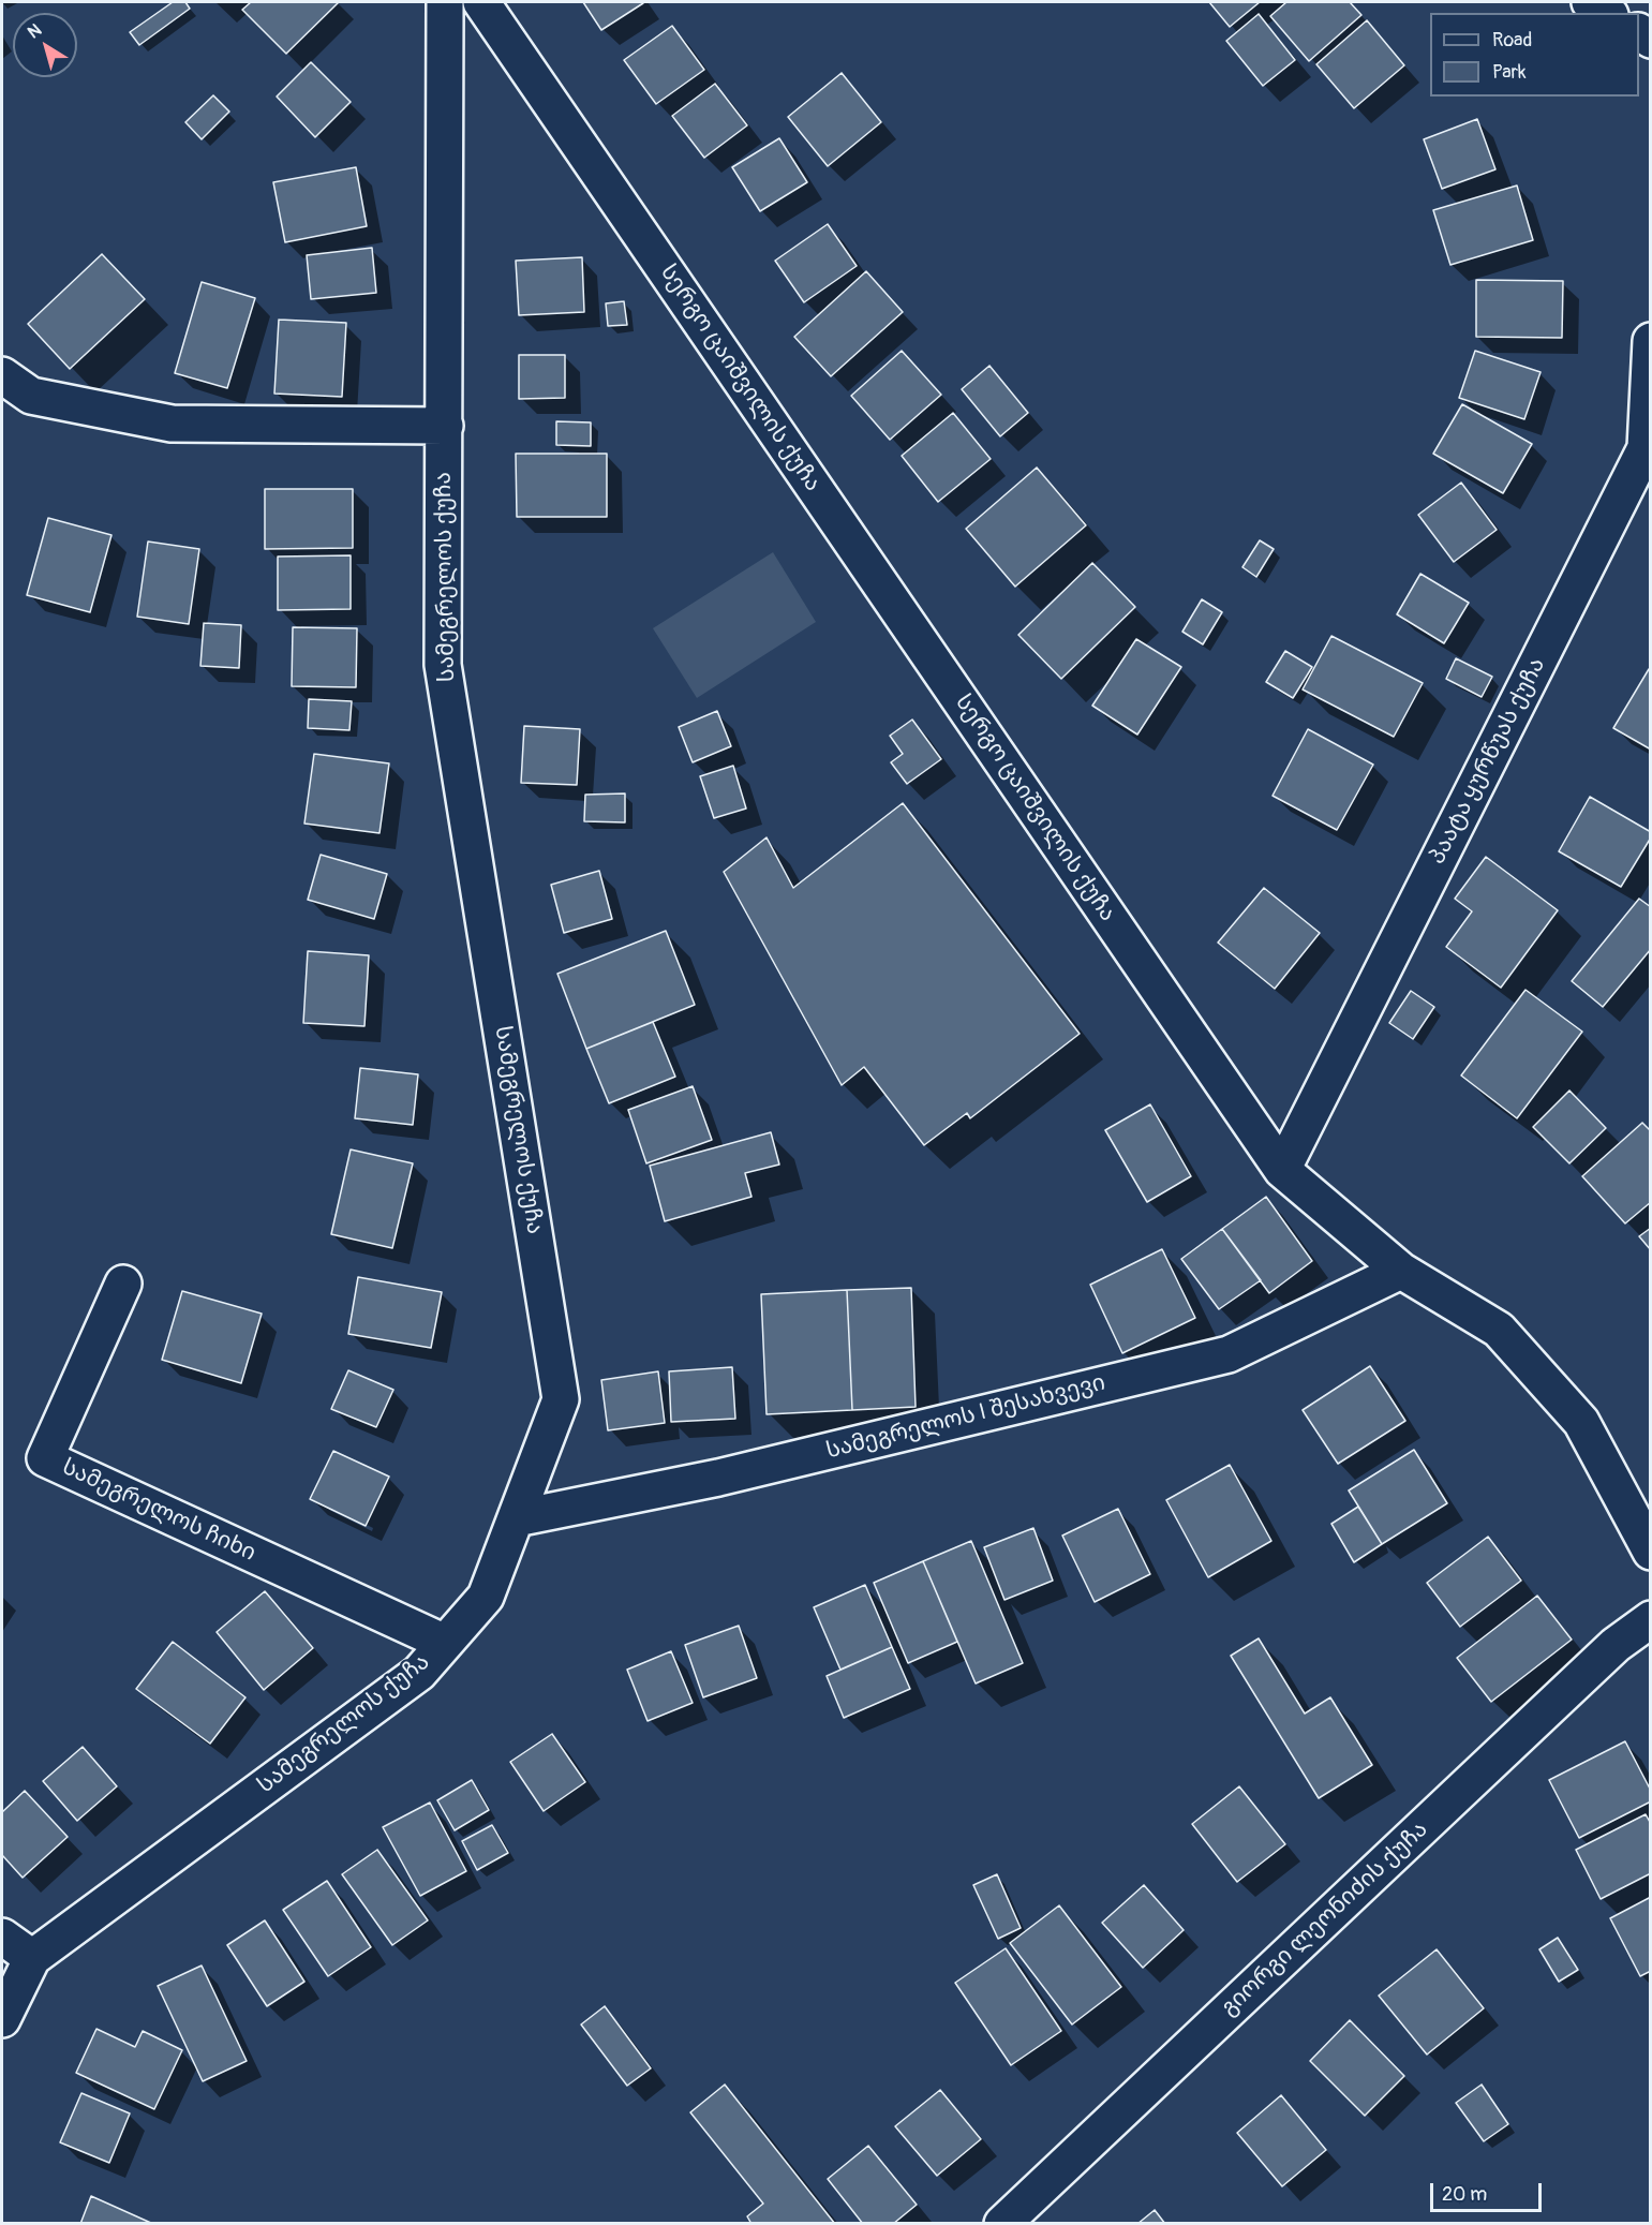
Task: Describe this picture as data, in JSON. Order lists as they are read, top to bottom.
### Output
{
  "streets": {
    "street": [
      "სერგო ცაიშვილის ქუჩა",
      "სამეგრელოს ქუჩა",
      "პაატა ყურწუას ქუჩა",
      "სამეგრელოს I შესახვევი",
      "სამეგრელოს ჩიხი",
      "გიორგი ლეონიძის ქუჩა"
    ]
  },
  "crossings": [
    ["სერგო ცაიშვილის ქუჩა", "პაატა ყურწუას ქუჩა"],
    ["სერგო ცაიშვილის ქუჩა", "სამეგრელოს I შესახვევი"],
    ["სამეგრელოს ქუჩა", "სამეგრელოს I შესახვევი"],
    ["სამეგრელოს ქუჩა", "სამეგრელოს ჩიხი"]
  ],
  "legend": ["Road", "Park"],
  "scale_bar": "20 m",
  "north": "top left"
}
